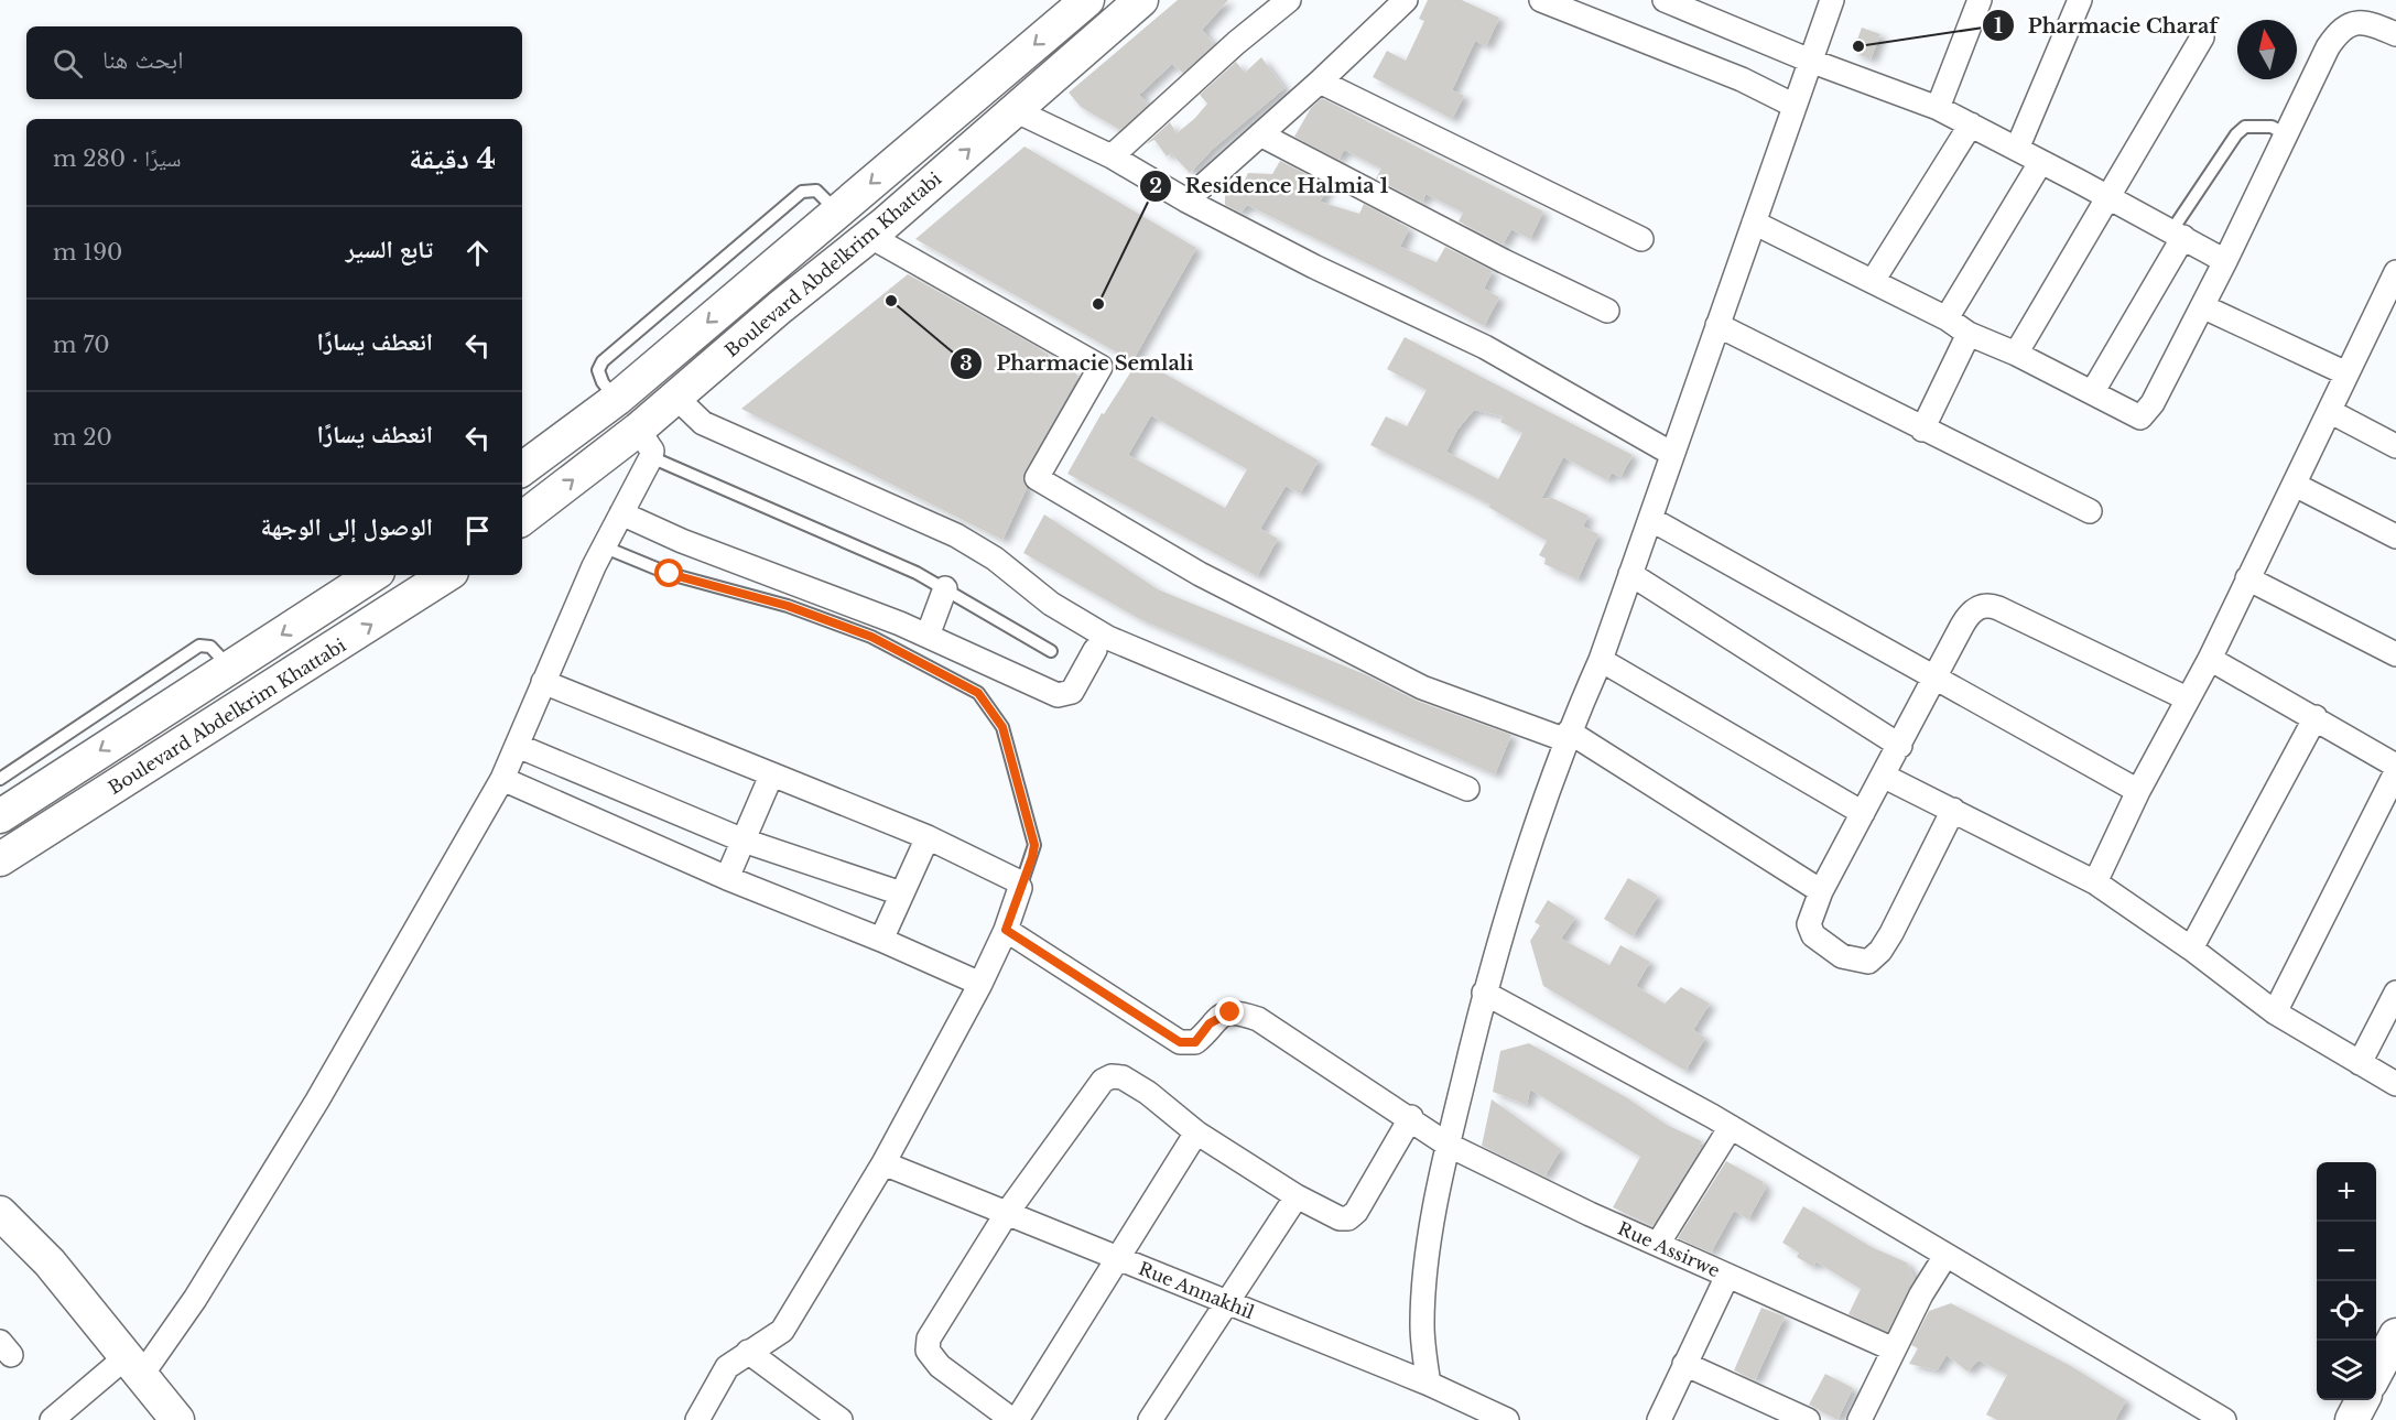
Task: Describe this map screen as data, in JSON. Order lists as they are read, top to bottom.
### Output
{
  "streets": {
    "street": ["Boulevard Abdelkrim Khattabi", "Rue Assirwe", "Rue Annakhil"]
  },
  "places": ["Pharmacie Charaf", "Pharmacie Semlali", "Residence Halmia 1"],
  "north": "top",
  "page": {
    "search": "ابحث هنا",
    "heading": ["4 دقيقة", "سيرًا · 280 m"],
    "list": [
      ["تابع السير", "190 m"],
      ["انعطف يسارًا", "70 m"],
      ["انعطف يسارًا", "20 m"],
      "الوصول إلى الوجهة"
    ],
    "map_buttons": ["+", "−"]
  }
}
